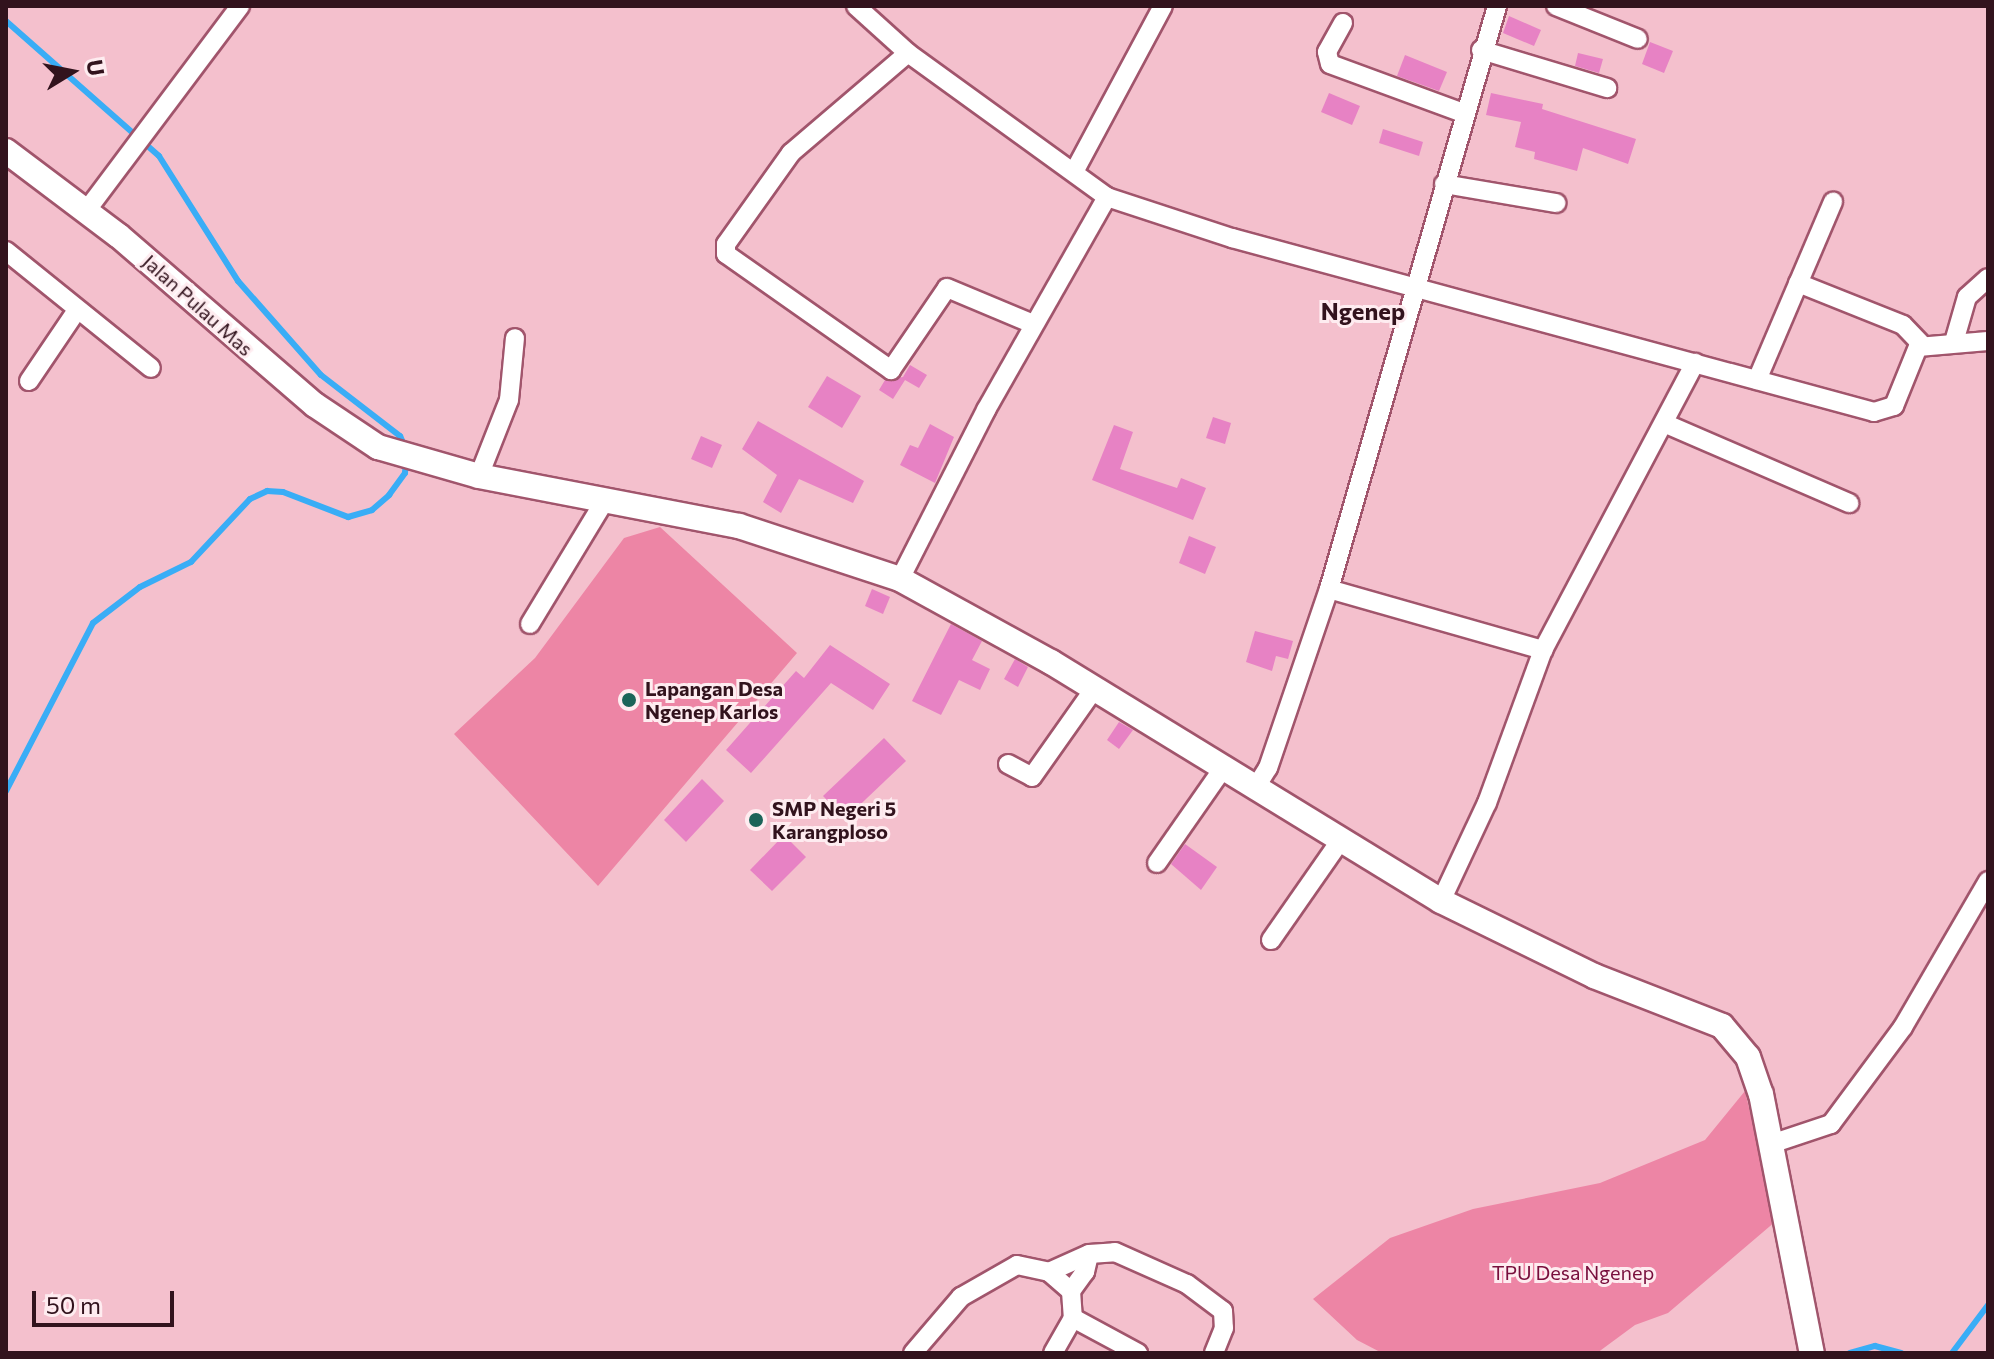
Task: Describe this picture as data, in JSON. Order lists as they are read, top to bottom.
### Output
{
  "streets": {
    "street": ["Jalan Pulau Mas"]
  },
  "districts": ["Ngenep"],
  "parks": ["TPU Desa Ngenep"],
  "places": ["Lapangan Desa Ngenep Karlos", "SMP Negeri 5 Karangploso"],
  "scale_bar": "50 m",
  "north": "right"
}
